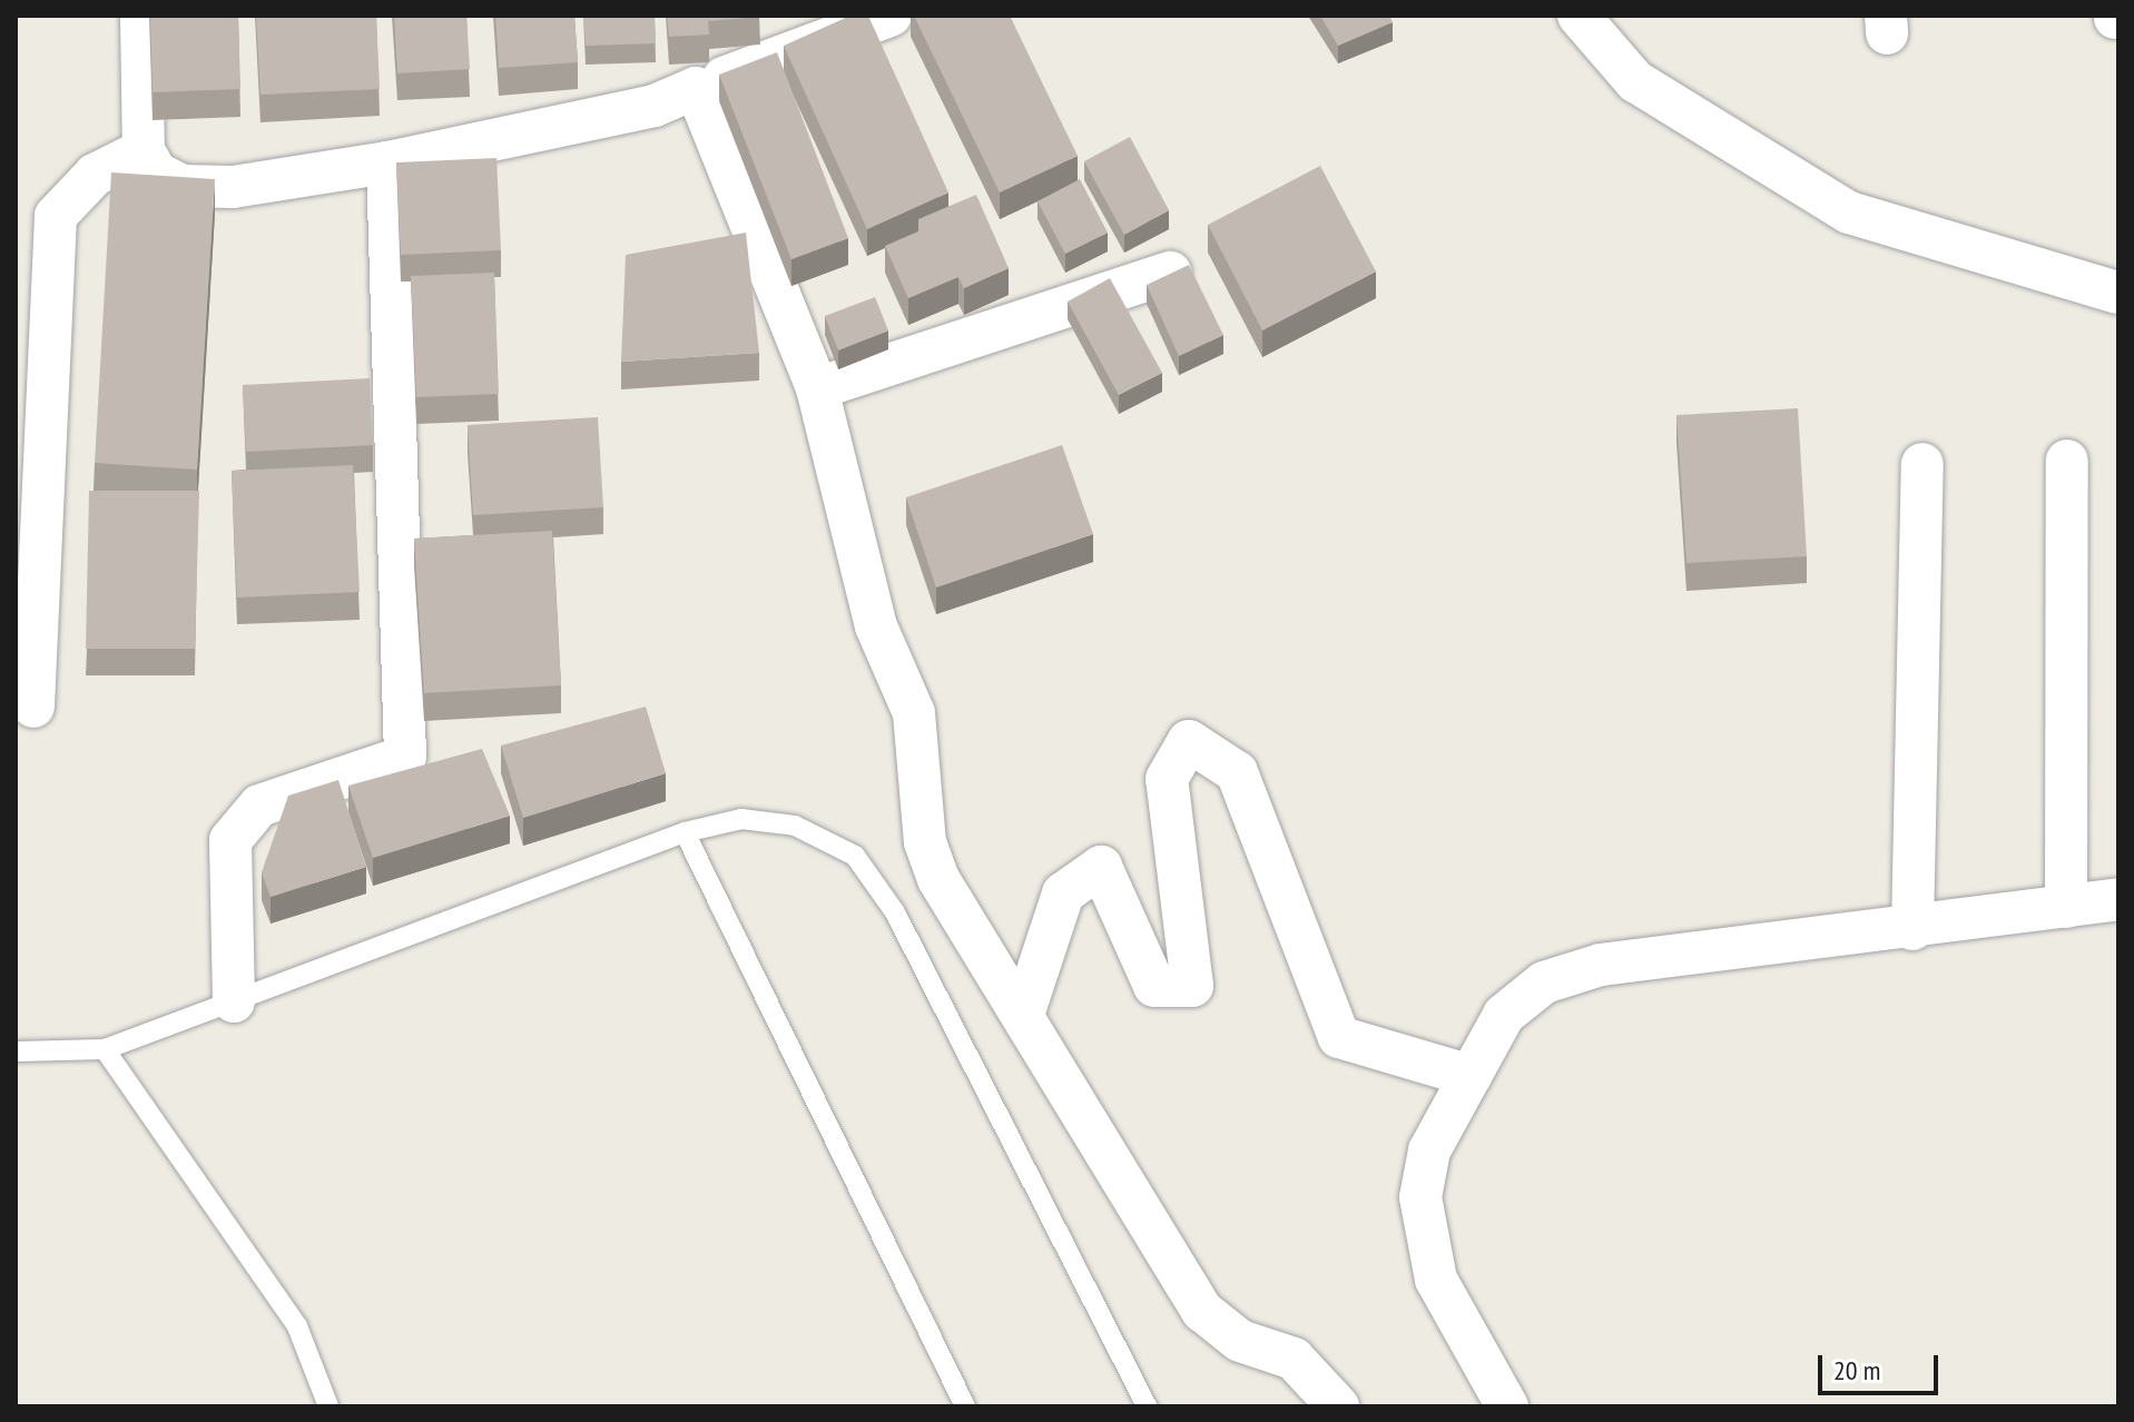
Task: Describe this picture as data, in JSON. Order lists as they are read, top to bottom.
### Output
{
  "scale_bar": "20 m"
}
